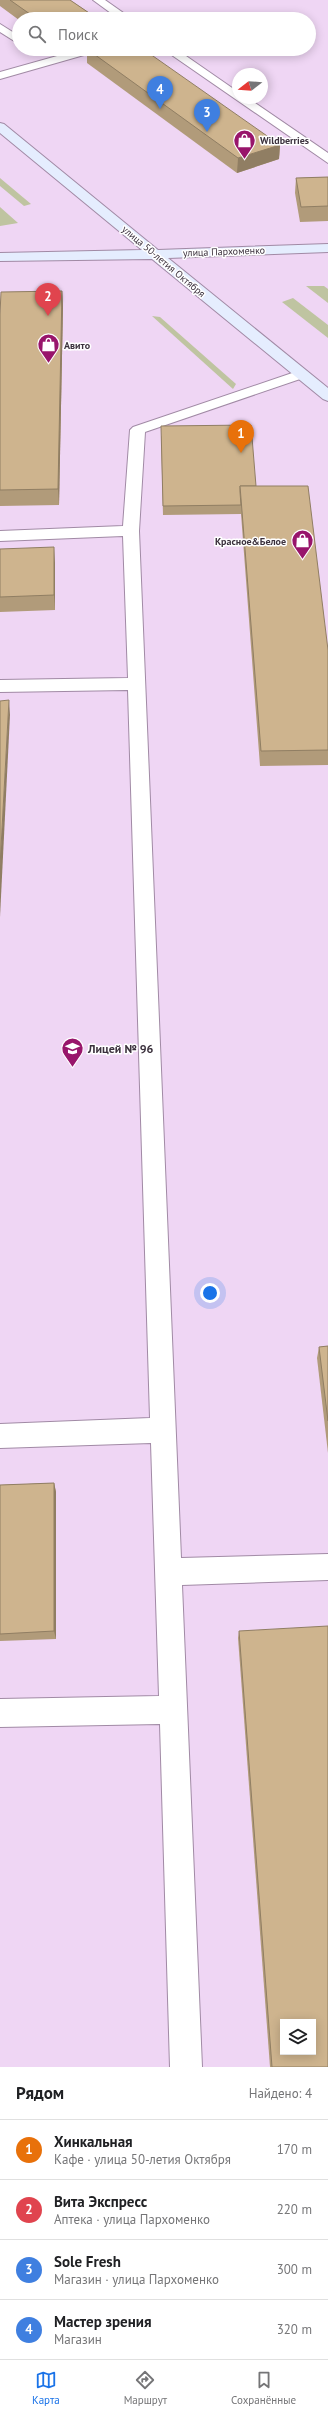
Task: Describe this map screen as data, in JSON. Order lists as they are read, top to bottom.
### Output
{
  "streets": {
    "main road": ["улица Пархоменко", "улица 50-летия Октября"]
  },
  "crossings": [
    ["улица Пархоменко", "улица 50-летия Октября"]
  ],
  "places": {
    "shop": ["Wildberries", "Авито", "Красное&Белое"],
    "school or university": ["Лицей № 96"]
  },
  "north": "left",
  "page": {
    "search": "Поиск",
    "pins": [
      "4",
      "3",
      "2",
      "1"
    ],
    "heading": ["Рядом", "Найдено: 4"],
    "list": [
      {
        "mark": "1",
        "name": "Хинкальная",
        "note": "Кафе · улица 50-летия Октября",
        "value": "170 m"
      },
      {
        "mark": "2",
        "name": "Вита Экспресс",
        "note": "Аптека · улица Пархоменко",
        "value": "220 m"
      },
      {
        "mark": "3",
        "name": "Sole Fresh",
        "note": "Магазин · улица Пархоменко",
        "value": "300 m"
      },
      {
        "mark": "4",
        "name": "Мастер зрения",
        "note": "Магазин",
        "value": "320 m"
      }
    ],
    "nav": ["Карта", "Маршрут", "Сохранённые"]
  }
}
